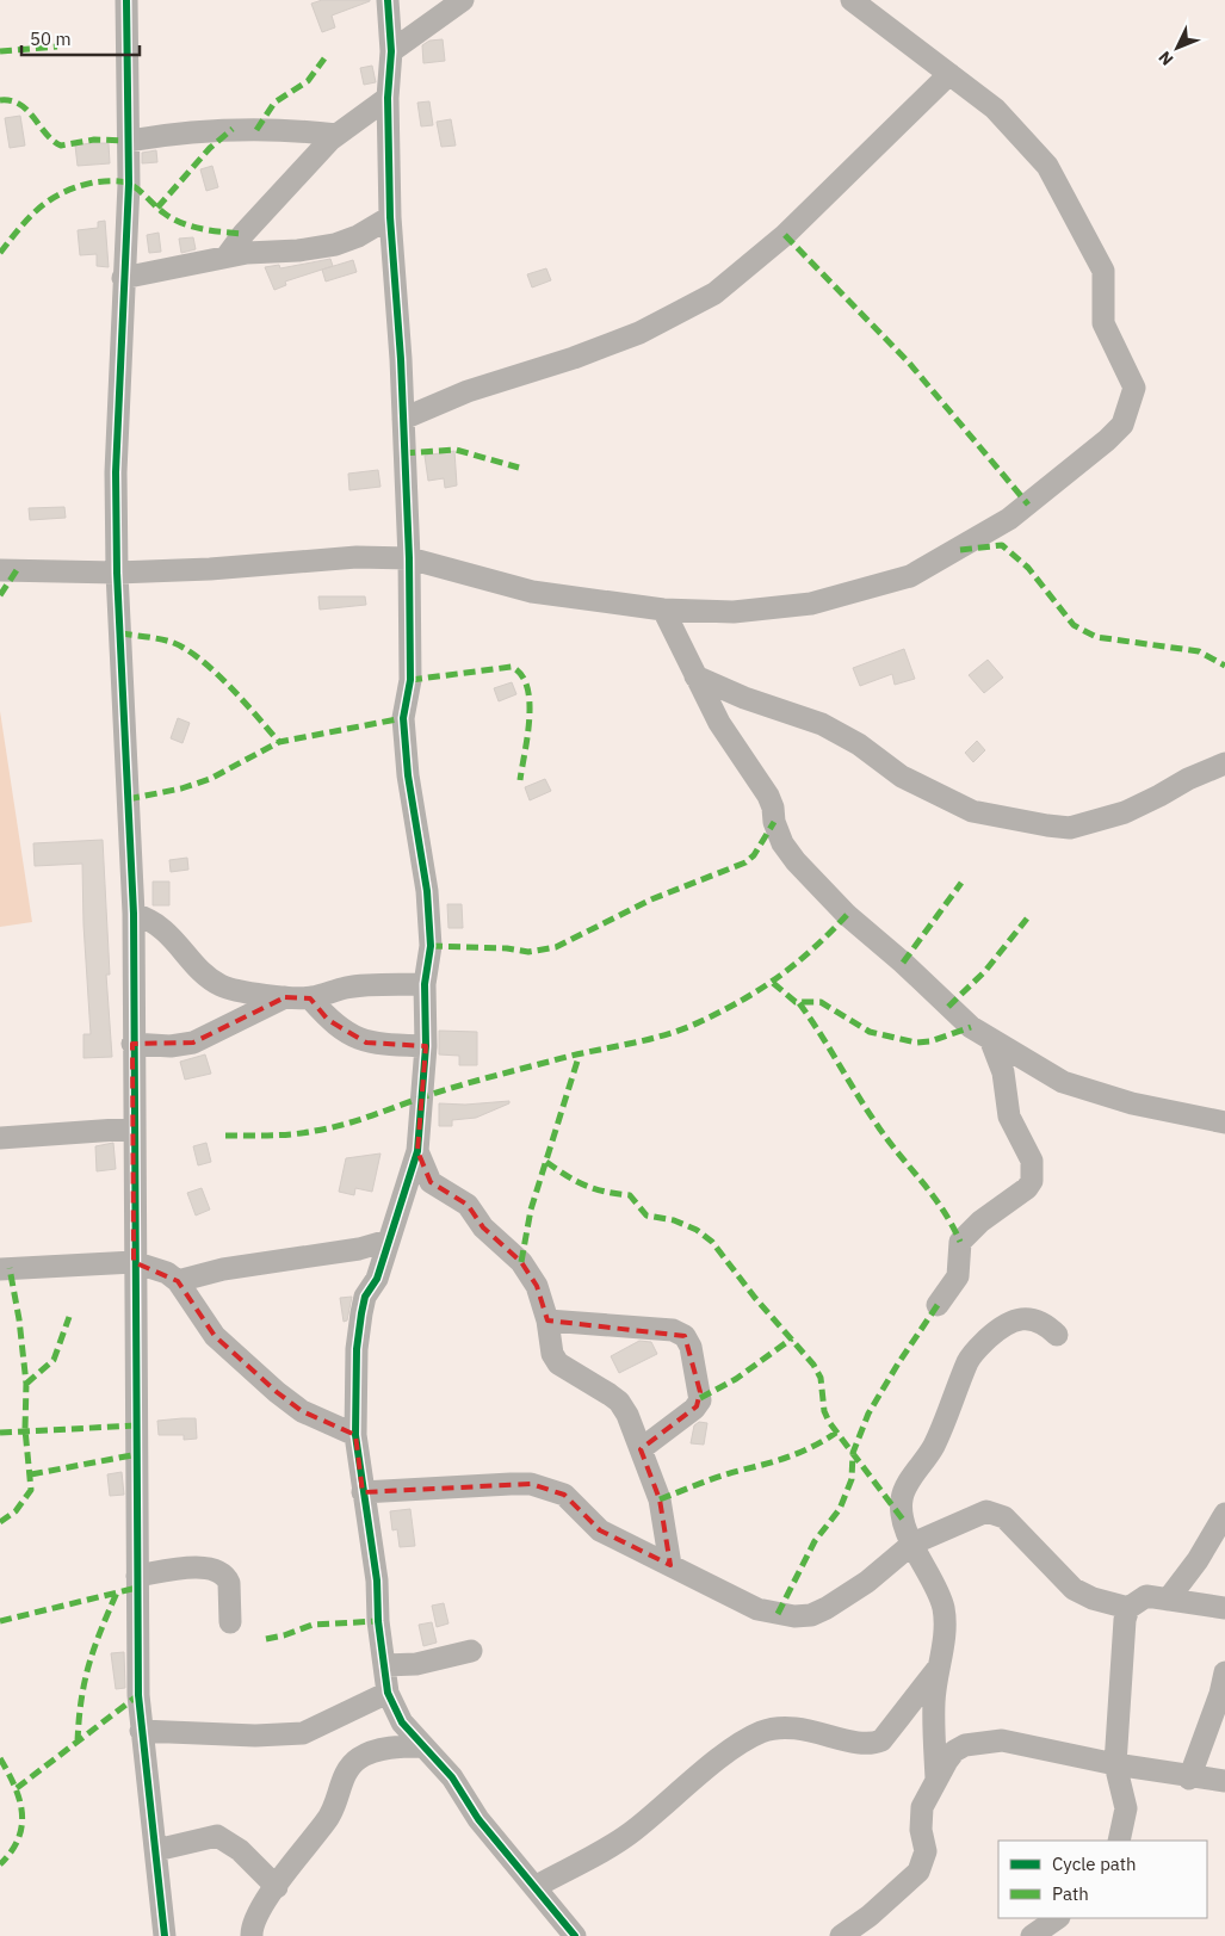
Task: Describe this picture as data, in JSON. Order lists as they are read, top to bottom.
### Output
{
  "legend": ["Cycle path", "Path"],
  "scale_bar": "50 m",
  "north": "bottom left"
}
